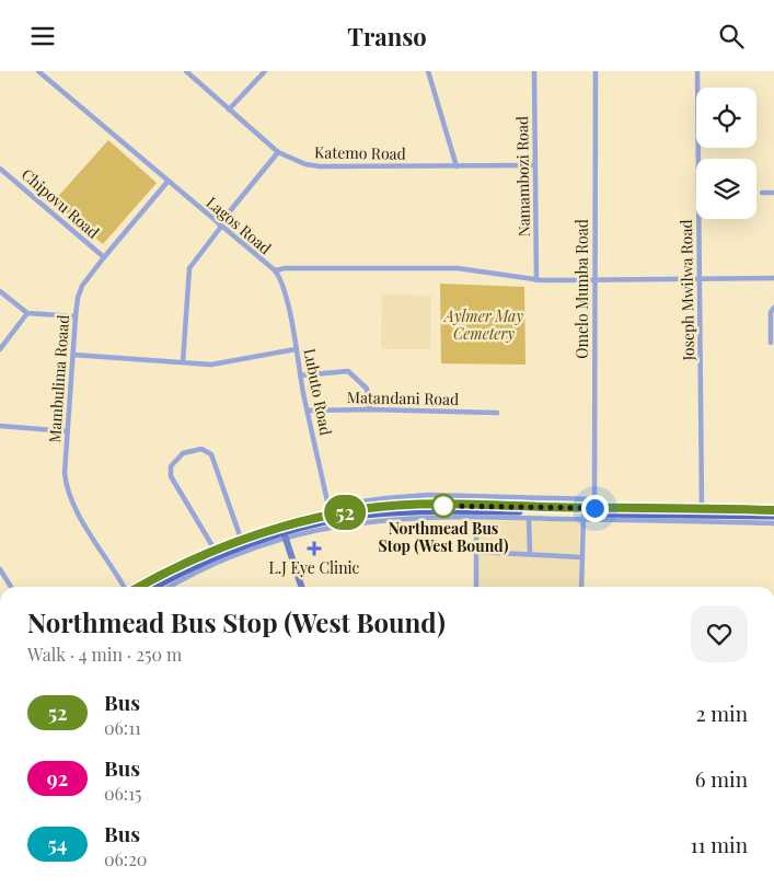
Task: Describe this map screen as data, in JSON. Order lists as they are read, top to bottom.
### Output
{
  "streets": {
    "street": [
      "Katemo Road",
      "Namambozi Road",
      "Chipovu Road",
      "Lagos Road",
      "Omelo Mumba Road",
      "Joseph Mwilwa Road",
      "Mambulima Roaad",
      "Lubuto Road",
      "Matandani Road"
    ]
  },
  "crossings": [
    ["Katemo Road", "Namambozi Road"],
    ["Namambozi Road", "Lagos Road"],
    ["Chipovu Road", "Mambulima Roaad"],
    ["Lagos Road", "Omelo Mumba Road"],
    ["Lagos Road", "Joseph Mwilwa Road"],
    ["Lagos Road", "Mambulima Roaad"],
    ["Lagos Road", "Lubuto Road"],
    ["Lubuto Road", "Matandani Road"]
  ],
  "parks": ["Aylmer May Cemetery"],
  "places": {
    "other": ["Northmead Bus Stop (West Bound)"],
    "health": ["L.J Eye Clinic"]
  },
  "lines": ["bus line 52"],
  "page": {
    "header": "Transo",
    "on_map": "52",
    "heading": ["Northmead Bus Stop (West Bound)", "Walk · 4 min · 250 m"],
    "list": [
      {
        "mark": "52",
        "name": "Bus",
        "note": "06:11",
        "value": "2 min"
      },
      {
        "mark": "92",
        "name": "Bus",
        "note": "06:15",
        "value": "6 min"
      },
      {
        "mark": "54",
        "name": "Bus",
        "note": "06:20",
        "value": "11 min"
      }
    ]
  }
}
